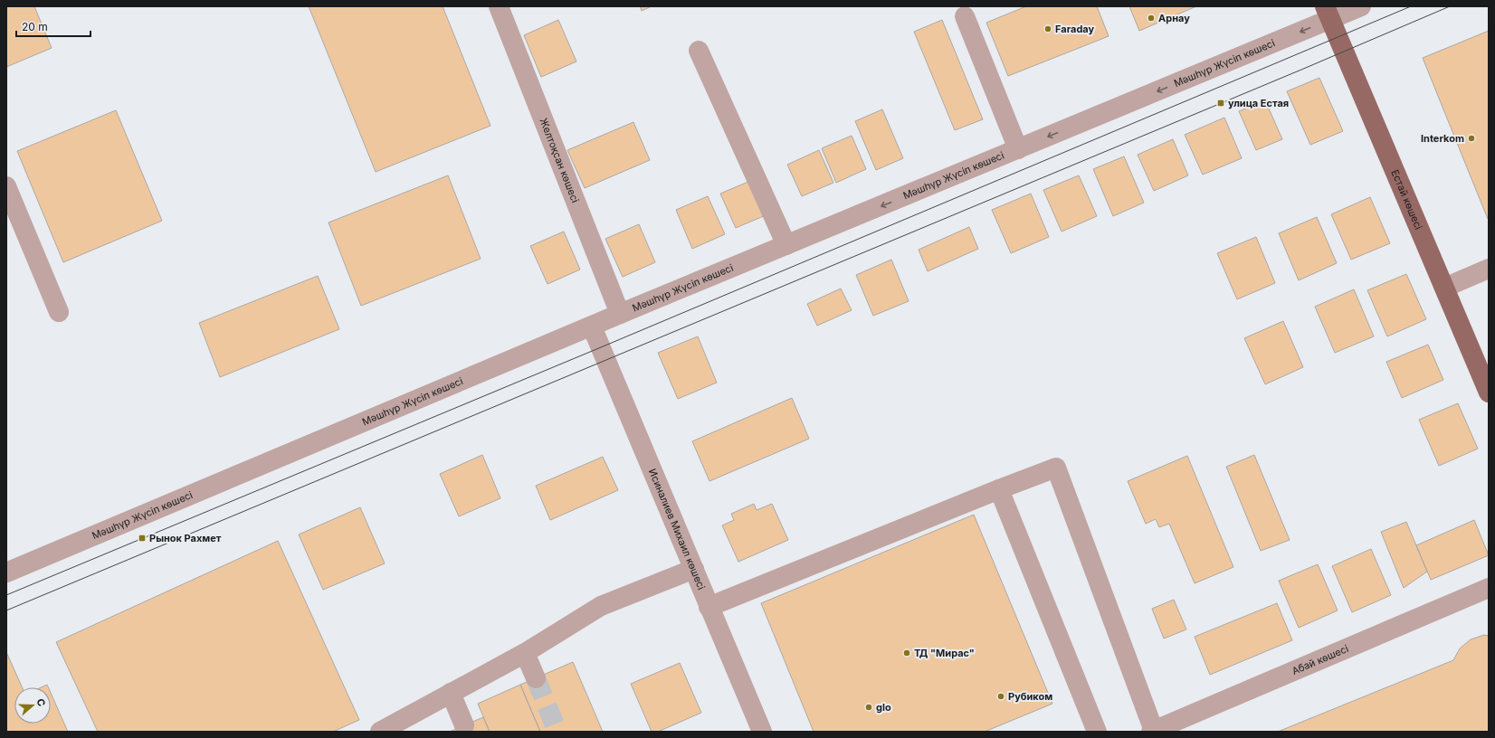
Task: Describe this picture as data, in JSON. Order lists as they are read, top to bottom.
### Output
{
  "streets": {
    "main road": ["Естай көшесі"],
    "street": [
      "Мәшһүр Жүсіп көшесі",
      "Желтоқсан көшесі",
      "Исиналиев Михаил көшесі",
      "Абай көшесі"
    ]
  },
  "crossings": [
    ["Мәшһүр Жүсіп көшесі", "Желтоқсан көшесі"],
    ["Мәшһүр Жүсіп көшесі", "Естай көшесі"],
    ["Мәшһүр Жүсіп көшесі", "Исиналиев Михаил көшесі"]
  ],
  "one_way": ["Мәшһүр Жүсіп көшесі"],
  "places": {
    "other": [
      "Арнау",
      "Faraday",
      "Interkom",
      "ТД \"Мирас\"",
      "Рубиком",
      "glo"
    ],
    "transit": ["улица Естая", "Рынок Рахмет"]
  },
  "scale_bar": "20 m",
  "north": "right"
}
